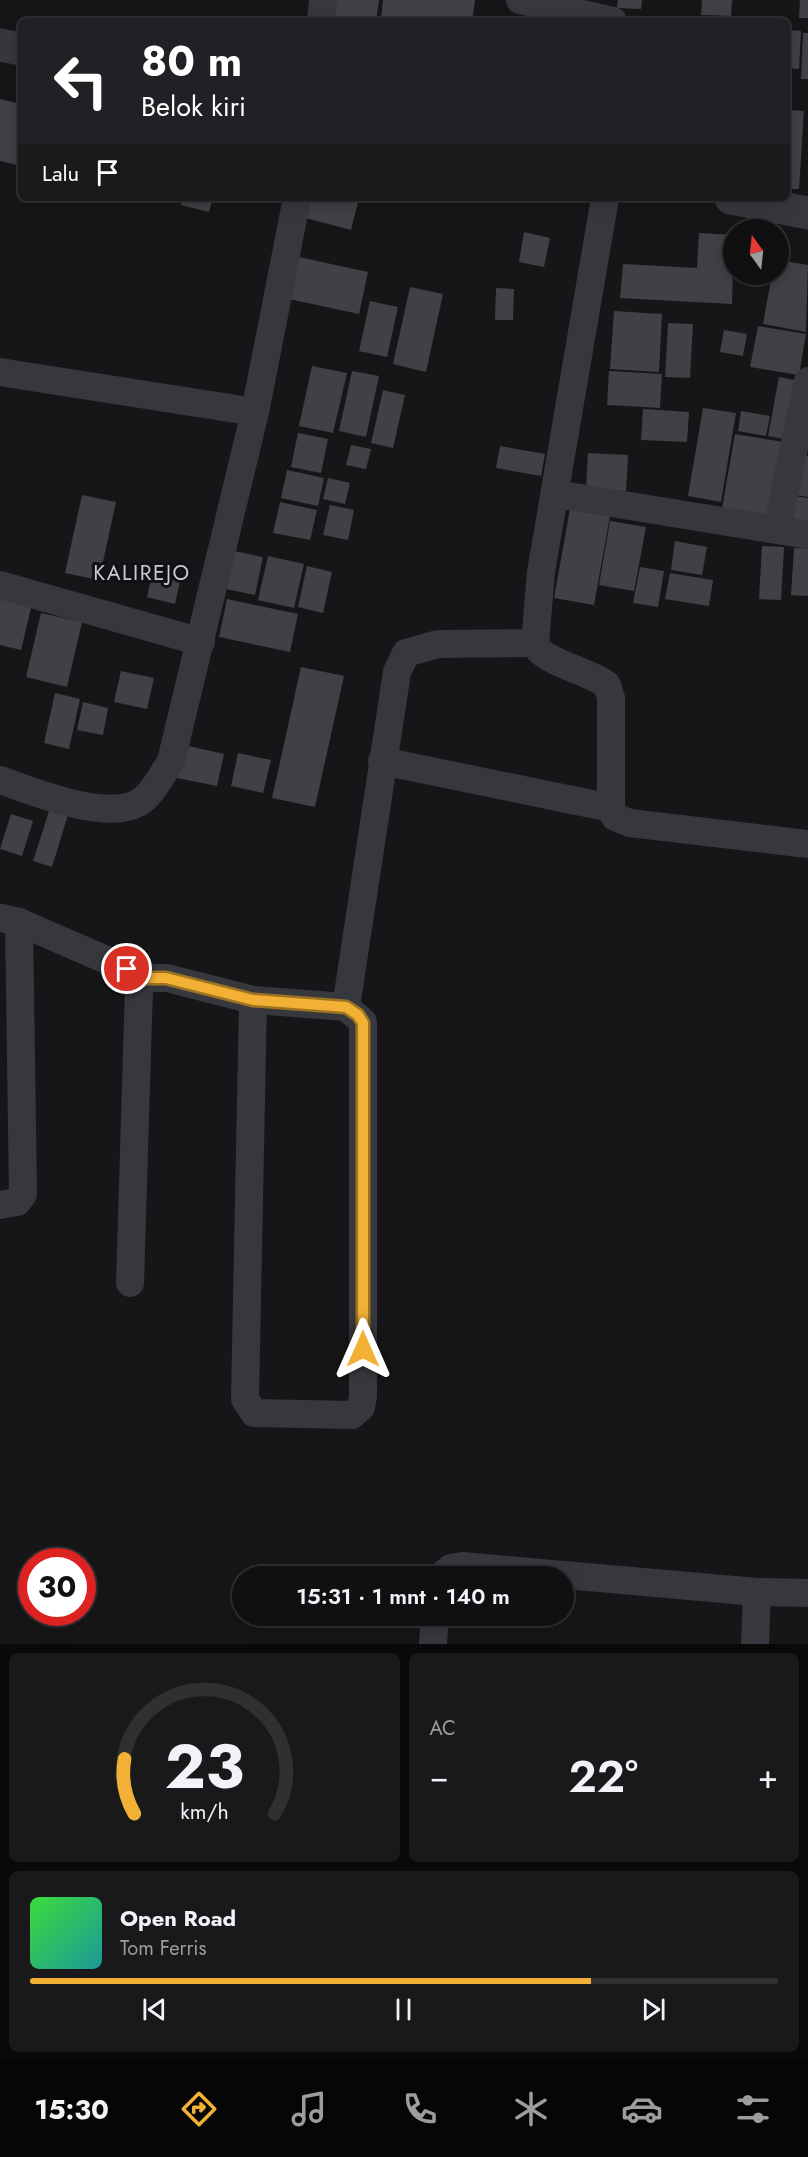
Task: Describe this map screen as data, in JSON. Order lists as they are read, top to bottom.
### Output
{
  "districts": ["KALIREJO"],
  "north": "top",
  "page": {
    "turn": ["80 m", "Belok kiri"],
    "then": "Lalu",
    "limit": "30",
    "trip": "15:31 · 1 mnt · 140 m",
    "tile": "AC",
    "heat": ["−", "22°", "+"],
    "song": ["Open Road", "Tom Ferris"],
    "tabs": "15:30",
    "gauge": ["23", "km/h"]
  }
}
